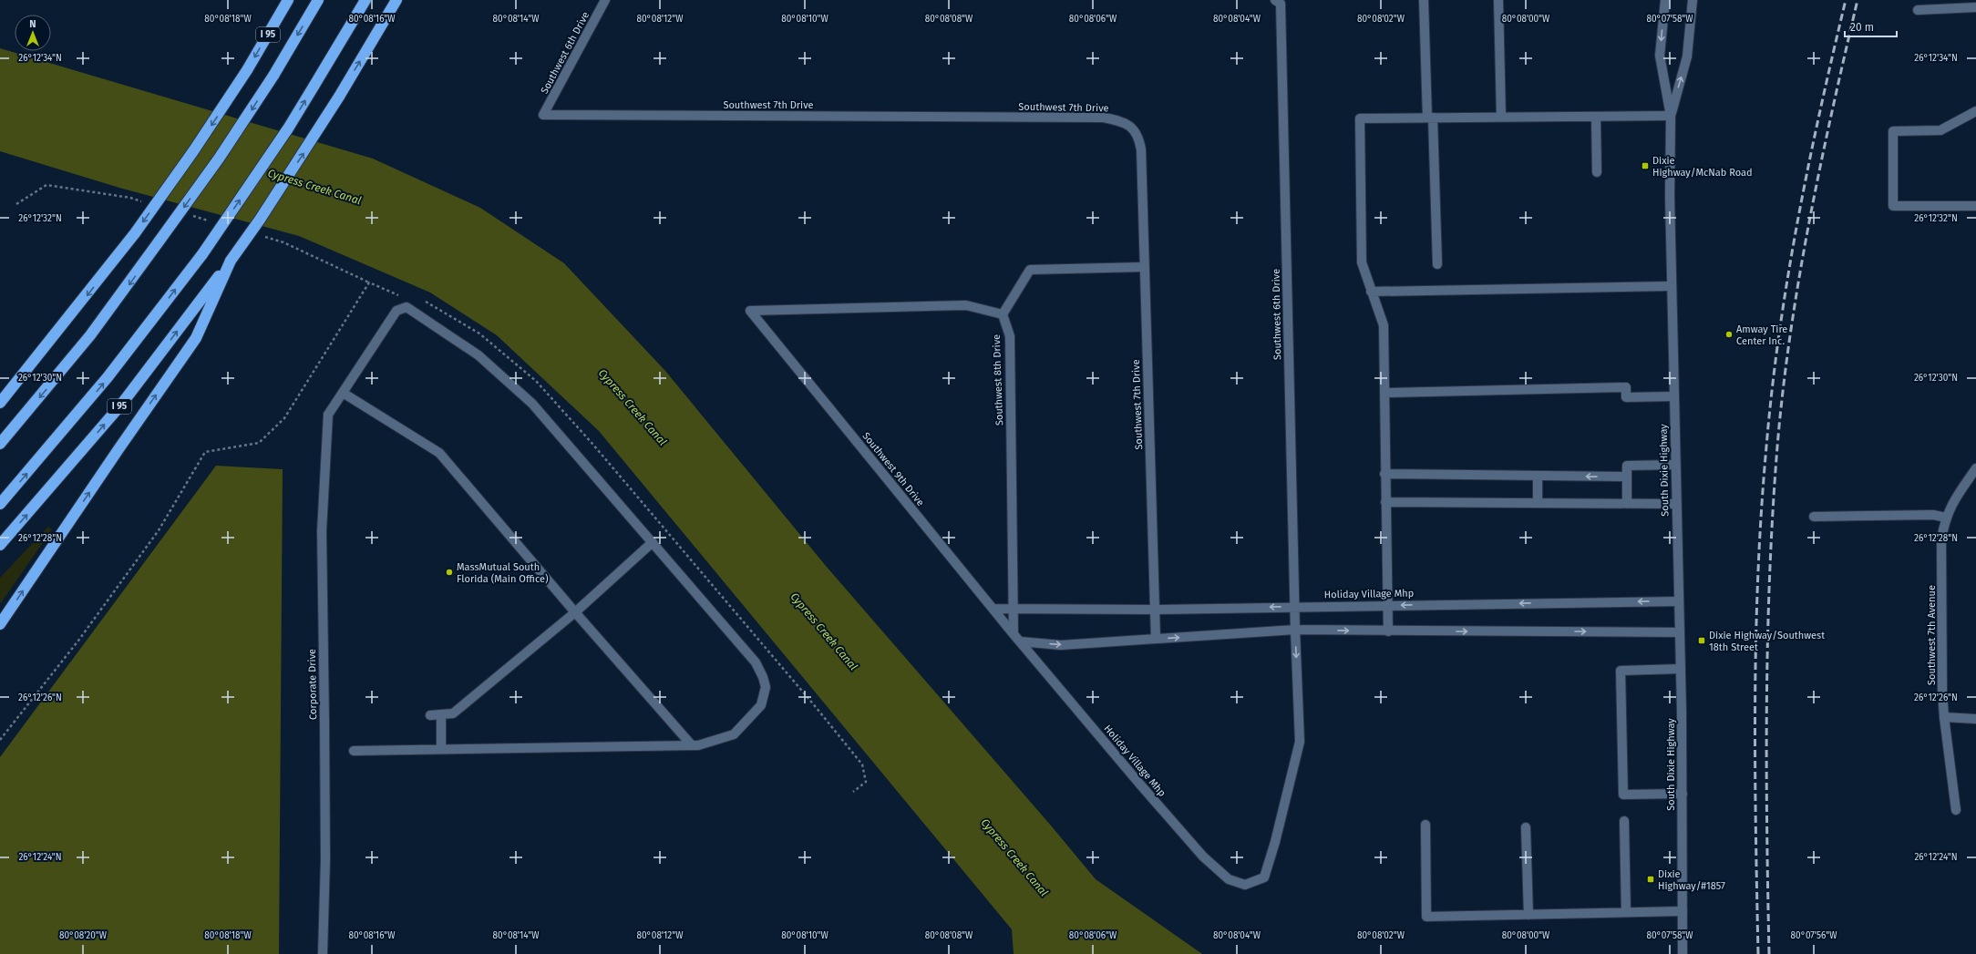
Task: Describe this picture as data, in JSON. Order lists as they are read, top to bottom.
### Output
{
  "streets": {
    "highway": ["I 95"],
    "street": [
      "Southwest 6th Drive",
      "Southwest 7th Drive",
      "Southwest 8th Drive",
      "Southwest 9th Drive",
      "South Dixie Highway",
      "Holiday Village Mhp",
      "Southwest 7th Avenue",
      "Corporate Drive"
    ]
  },
  "crossings": [
    ["Southwest 6th Drive", "Southwest 7th Drive"],
    ["Southwest 6th Drive", "Holiday Village Mhp"],
    ["Southwest 7th Drive", "Holiday Village Mhp"],
    ["Southwest 8th Drive", "Southwest 9th Drive"],
    ["Southwest 8th Drive", "Holiday Village Mhp"],
    ["Southwest 9th Drive", "Holiday Village Mhp"],
    ["South Dixie Highway", "Holiday Village Mhp"]
  ],
  "water": ["Cypress Creek Canal"],
  "places": {
    "transit": ["Dixie Highway/McNab Road", "Dixie Highway/Southwest 18th Street", "Dixie Highway/#1857"],
    "other": ["Amway Tire Center Inc.", "MassMutual South Florida (Main Office)"]
  },
  "scale_bar": "20 m",
  "north": "top",
  "coordinates": [
    "80°08'18\"W",
    "80°08'16\"W",
    "80°08'14\"W",
    "80°08'12\"W",
    "80°08'10\"W",
    "80°08'08\"W",
    "80°08'06\"W",
    "80°08'04\"W",
    "80°08'02\"W",
    "80°08'00\"W",
    "80°07'58\"W",
    "26°12'34\"N",
    "26°12'32\"N",
    "26°12'30\"N",
    "26°12'28\"N",
    "26°12'26\"N",
    "26°12'24\"N",
    "80°08'20\"W",
    "80°07'56\"W"
  ]
}
